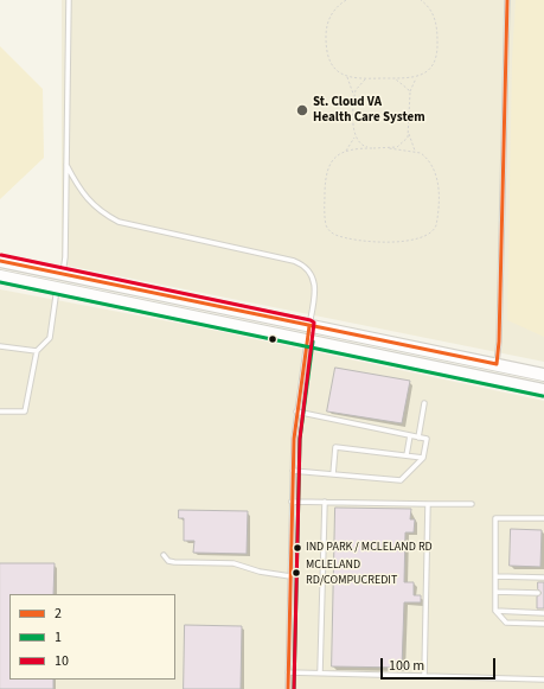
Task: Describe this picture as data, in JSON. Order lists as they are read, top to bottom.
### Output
{
  "places": ["St. Cloud VA Health Care System", "IND PARK / MCLELAND RD", "MCLELAND RD/COMPUCREDIT"],
  "lines": ["transit line 2", "transit line 10", "transit line 1"],
  "legend": ["2", "1", "10"],
  "scale_bar": "100 m"
}
